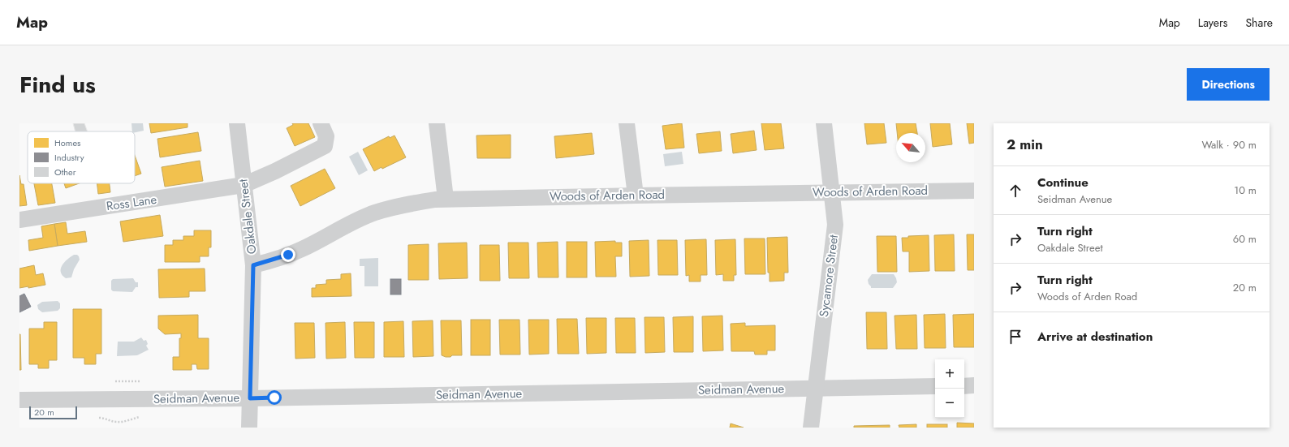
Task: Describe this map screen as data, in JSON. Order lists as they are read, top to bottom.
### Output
{
  "streets": {
    "street": [
      "Woods of Arden Road",
      "Ross Lane",
      "Oakdale Street",
      "Sycamore Street",
      "Seidman Avenue"
    ]
  },
  "crossings": [
    ["Woods of Arden Road", "Oakdale Street"],
    ["Woods of Arden Road", "Sycamore Street"],
    ["Ross Lane", "Oakdale Street"],
    ["Oakdale Street", "Seidman Avenue"],
    ["Sycamore Street", "Seidman Avenue"]
  ],
  "legend": ["Homes", "Industry", "Other"],
  "scale_bar": "20 m",
  "north": "top left",
  "page": {
    "header": "Map",
    "nav": ["Map", "Layers", "Share"],
    "title": "Find us",
    "buttons": "Directions",
    "heading": ["2 min", "Walk · 90 m"],
    "list": [
      ["Continue", "Seidman Avenue", "10 m"],
      ["Turn right", "Oakdale Street", "60 m"],
      ["Turn right", "Woods of Arden Road", "20 m"],
      "Arrive at destination"
    ],
    "map_buttons": ["+", "−"],
    "scale": "20 m"
  }
}
